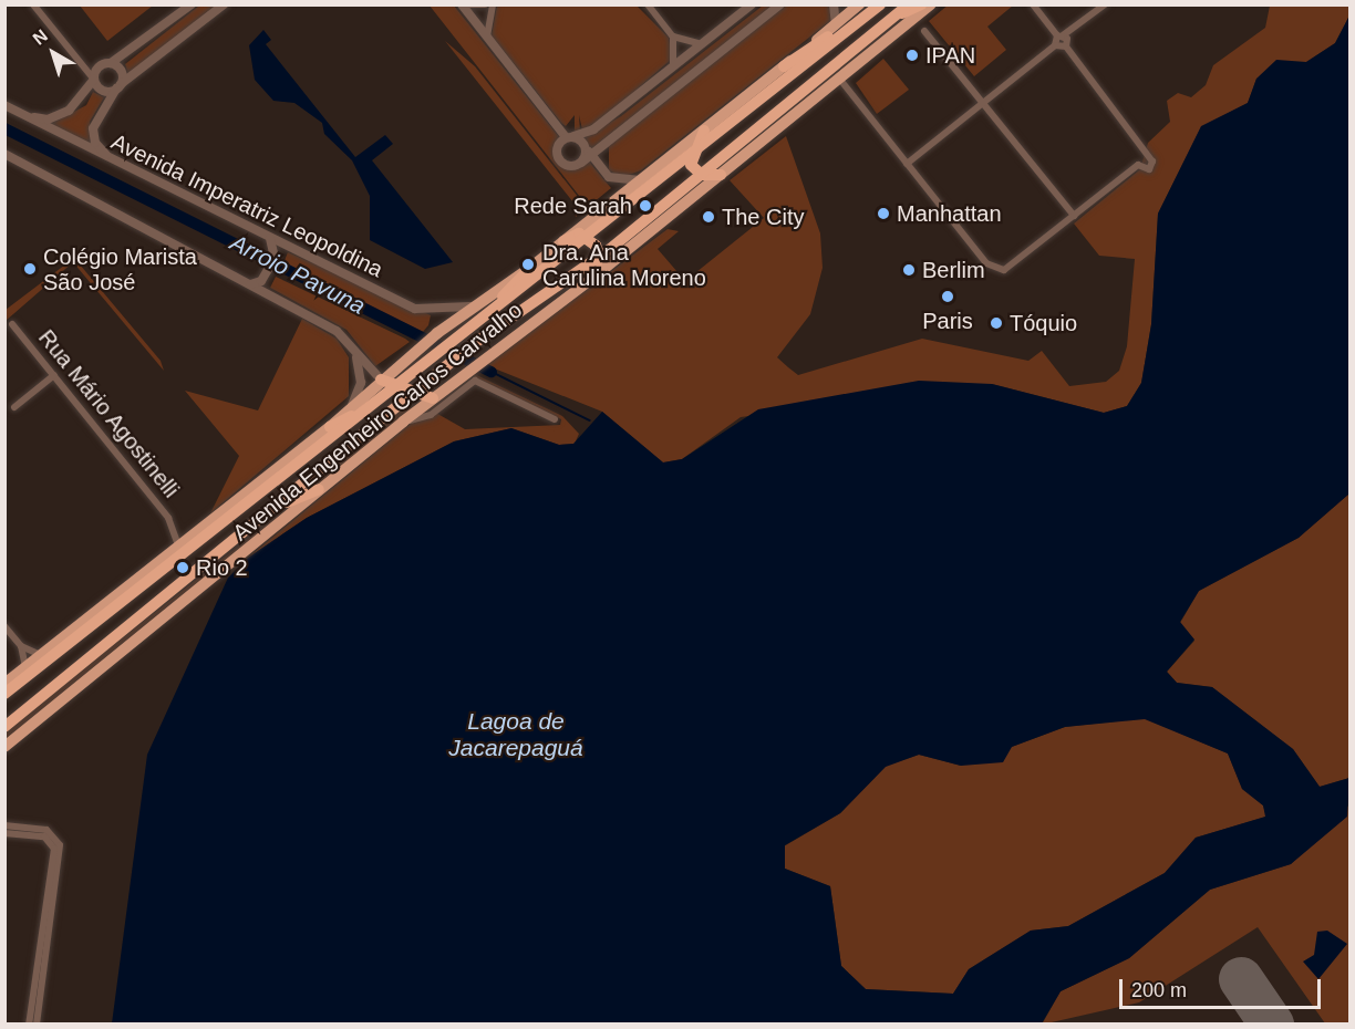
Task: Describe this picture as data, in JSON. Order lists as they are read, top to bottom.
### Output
{
  "streets": {
    "highway": ["Avenida Engenheiro Carlos Carvalho"],
    "street": ["Avenida Imperatriz Leopoldina", "Rua Mário Agostinelli"]
  },
  "crossings": [
    ["Avenida Imperatriz Leopoldina", "Avenida Engenheiro Carlos Carvalho"],
    ["Rua Mário Agostinelli", "Avenida Engenheiro Carlos Carvalho"]
  ],
  "water": ["Arroio Pavuna", "Lagoa de Jacarepaguá"],
  "places": [
    "IPAN",
    "Rede Sarah",
    "Manhattan",
    "The City",
    "Dra. Ana Carulina Moreno",
    "Colégio Marista São José",
    "Berlim",
    "Paris",
    "Tóquio",
    "Rio 2"
  ],
  "scale_bar": "200 m",
  "north": "top left"
}
